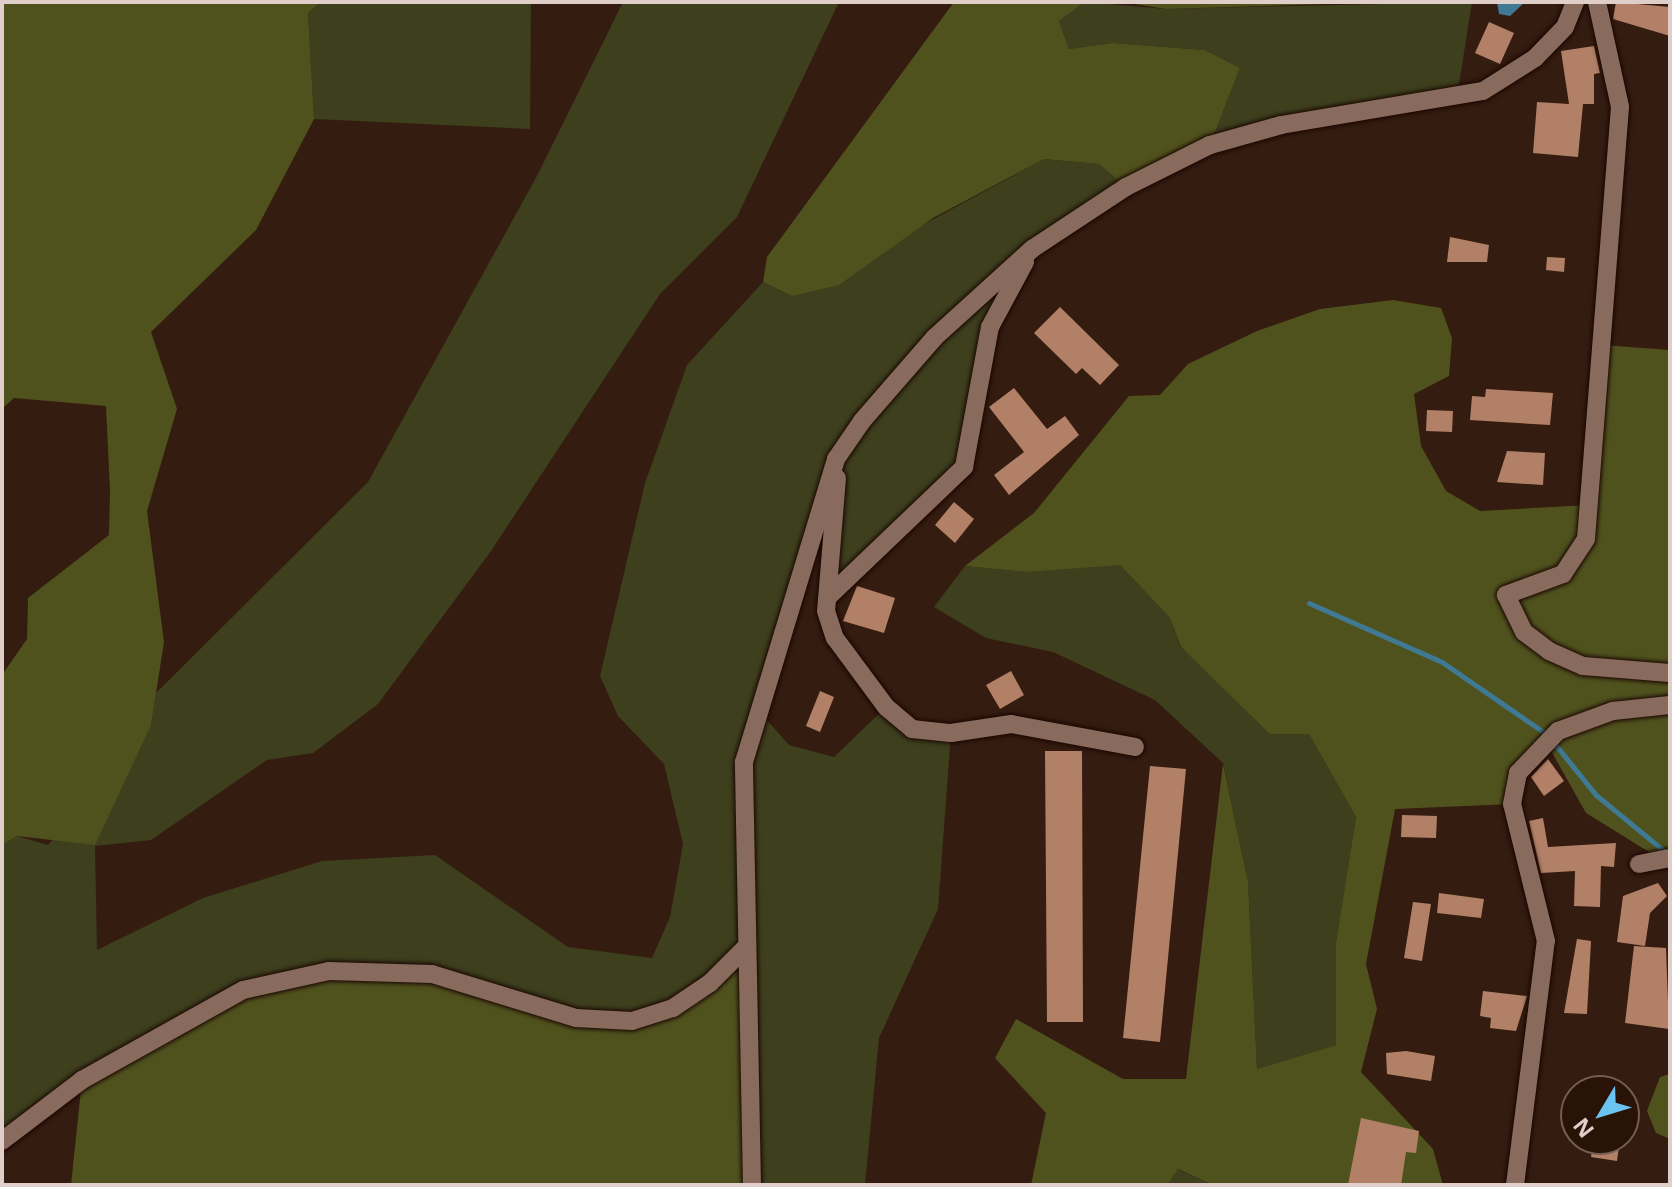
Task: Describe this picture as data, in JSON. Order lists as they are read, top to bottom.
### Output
{
  "north": "bottom left"
}
